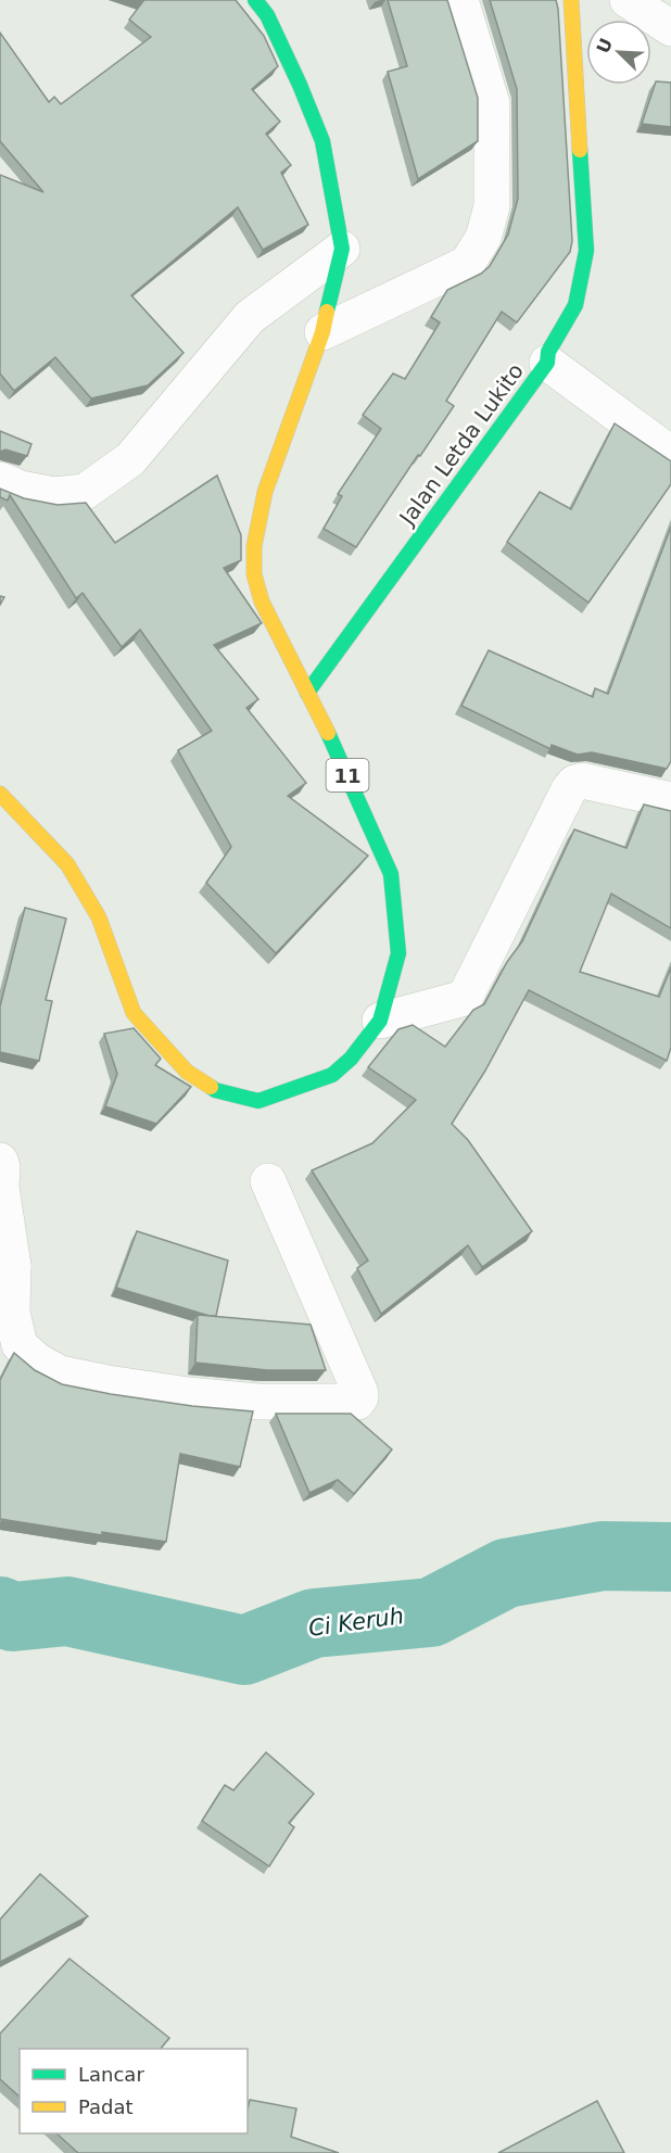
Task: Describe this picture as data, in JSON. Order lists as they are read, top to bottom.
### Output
{
  "streets": {
    "main road": ["Jalan Letda Lukito", "11"]
  },
  "crossings": [
    ["Jalan Letda Lukito", "11"]
  ],
  "water": ["Ci Keruh"],
  "legend": ["Lancar", "Padat"],
  "north": "top left"
}
